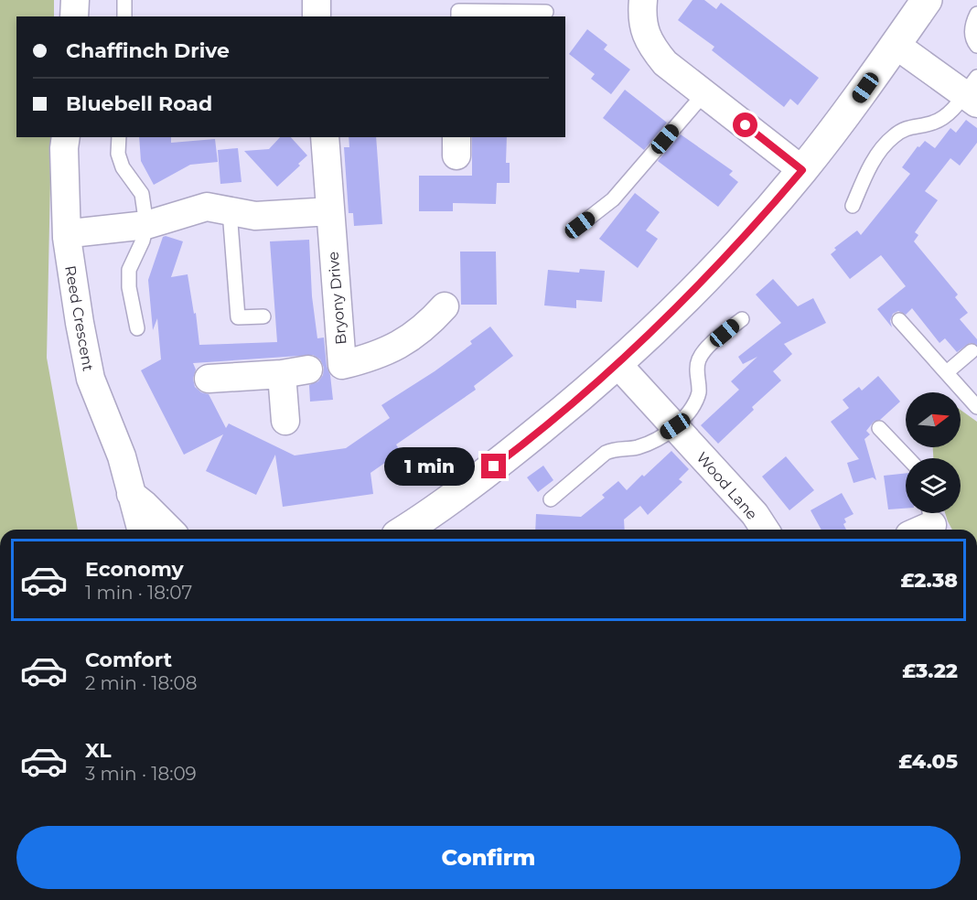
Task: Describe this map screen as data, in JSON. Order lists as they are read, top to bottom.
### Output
{
  "streets": {
    "street": ["Bryony Drive", "Reed Crescent", "Wood Lane"]
  },
  "north": "right",
  "page": {
    "banner": ["Chaffinch Drive", "Bluebell Road"],
    "bubble": "1 min",
    "list": [
      {
        "name": "Economy",
        "note": "1 min · 18:07",
        "value": "£2.38"
      },
      {
        "name": "Comfort",
        "note": "2 min · 18:08",
        "value": "£3.22"
      },
      {
        "name": "XL",
        "note": "3 min · 18:09",
        "value": "£4.05"
      }
    ],
    "buttons": "Confirm"
  }
}
